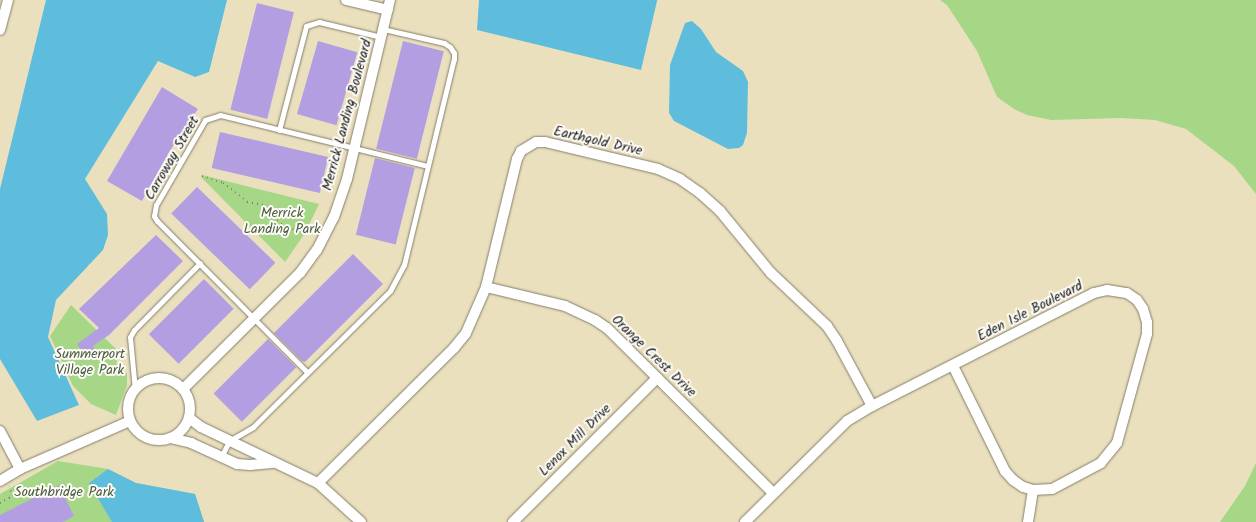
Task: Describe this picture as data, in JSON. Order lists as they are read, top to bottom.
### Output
{
  "streets": {
    "street": [
      "Merrick Landing Boulevard",
      "Earthgold Drive",
      "Eden Isle Boulevard",
      "Orange Crest Drive",
      "Lenox Mill Drive"
    ],
    "lane": ["Carroway Street"]
  },
  "crossings": [
    ["Merrick Landing Boulevard", "Carroway Street"],
    ["Earthgold Drive", "Eden Isle Boulevard"],
    ["Earthgold Drive", "Orange Crest Drive"],
    ["Eden Isle Boulevard", "Orange Crest Drive"],
    ["Orange Crest Drive", "Lenox Mill Drive"]
  ],
  "parks": ["Merrick Landing Park", "Summerport Village Park", "Southbridge Park"]
}
